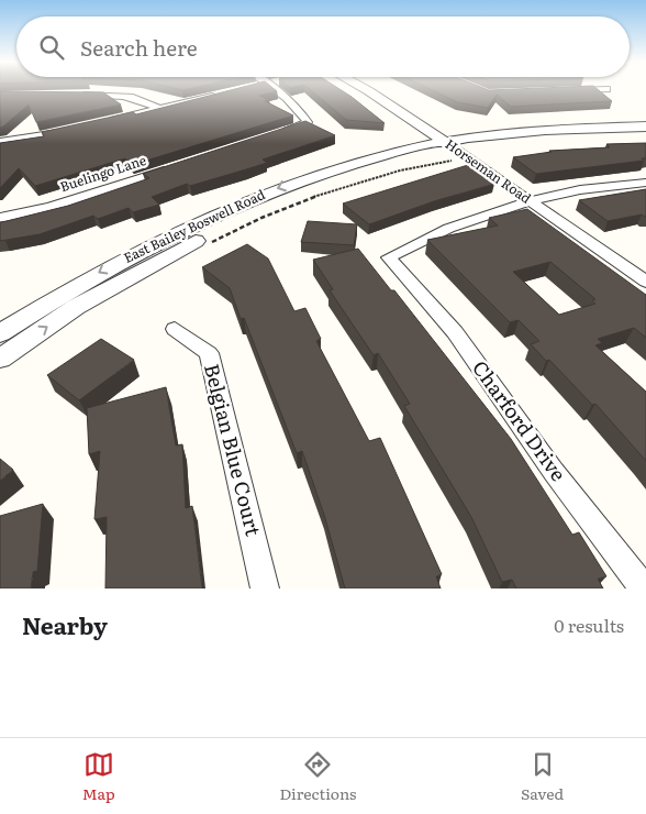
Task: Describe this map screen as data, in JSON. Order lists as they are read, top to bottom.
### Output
{
  "streets": {
    "street": [
      "Horseman Road",
      "Buelingo Lane",
      "East Bailey Boswell Road",
      "Charford Drive",
      "Belgian Blue Court"
    ]
  },
  "crossings": [
    ["Horseman Road", "East Bailey Boswell Road"],
    ["Horseman Road", "Charford Drive"]
  ],
  "page": {
    "search": "Search here",
    "heading": ["Nearby", "0 results"],
    "nav": ["Map", "Directions", "Saved"]
  }
}
